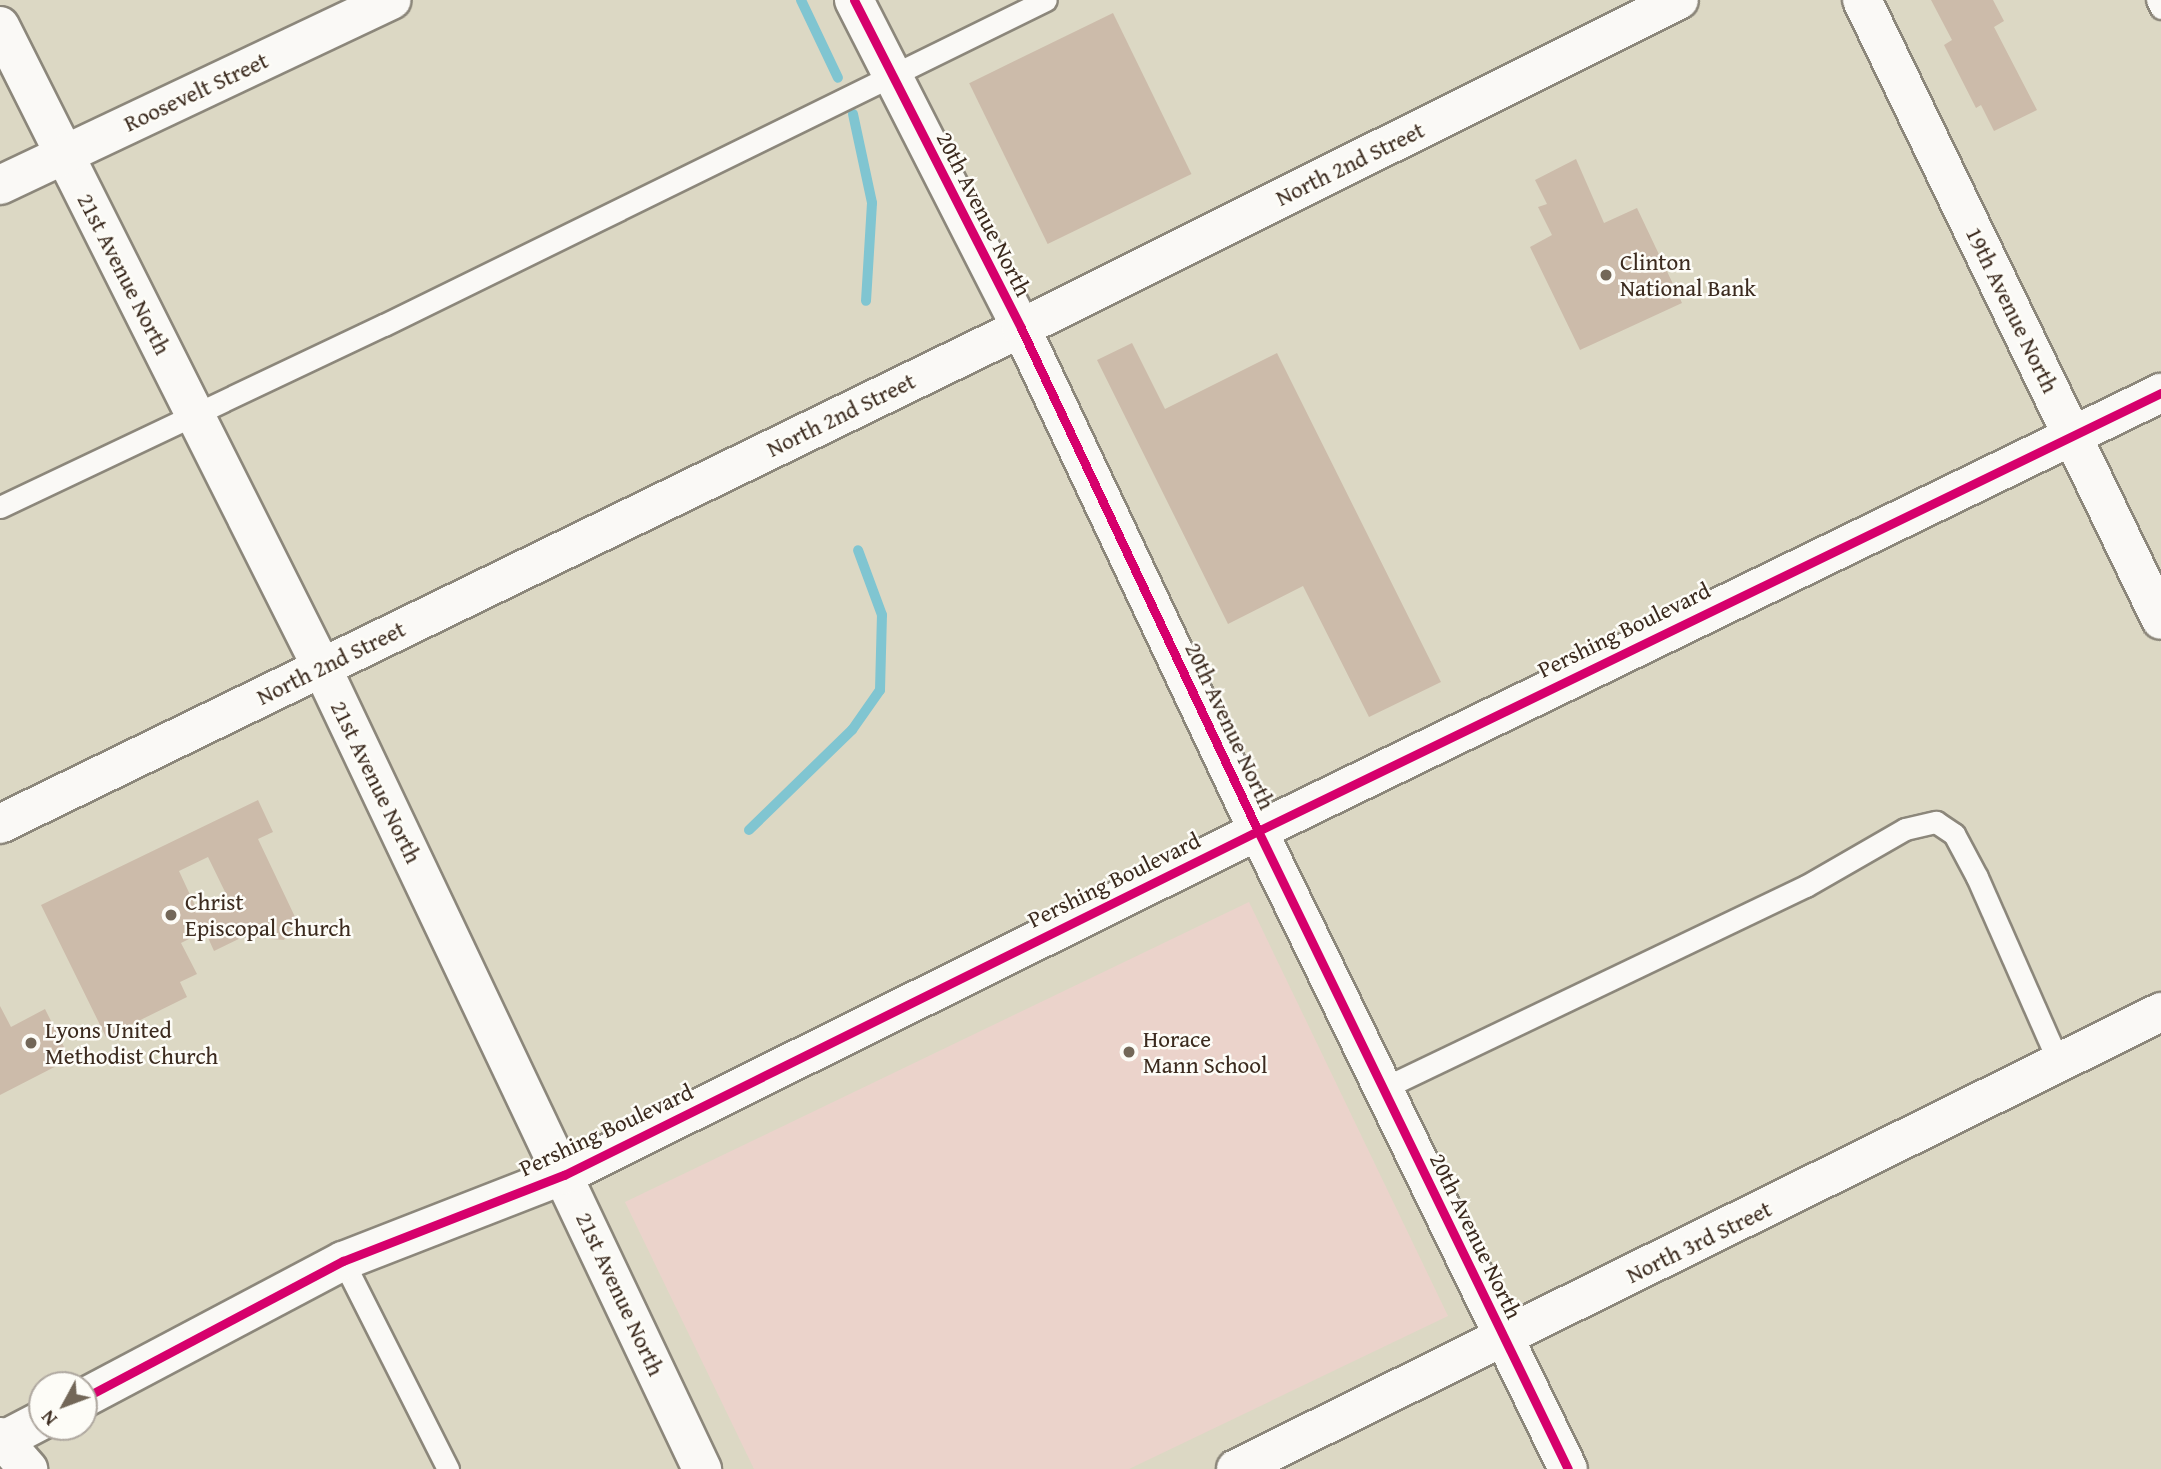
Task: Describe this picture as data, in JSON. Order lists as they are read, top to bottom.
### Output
{
  "streets": {
    "street": [
      "Roosevelt Street",
      "North 2nd Street",
      "20th Avenue North",
      "21st Avenue North",
      "19th Avenue North",
      "Pershing Boulevard",
      "North 3rd Street"
    ]
  },
  "crossings": [
    ["Roosevelt Street", "21st Avenue North"],
    ["North 2nd Street", "20th Avenue North"],
    ["North 2nd Street", "21st Avenue North"],
    ["20th Avenue North", "Pershing Boulevard"],
    ["20th Avenue North", "North 3rd Street"],
    ["21st Avenue North", "Pershing Boulevard"],
    ["19th Avenue North", "Pershing Boulevard"]
  ],
  "places": [
    "Clinton National Bank",
    "Christ Episcopal Church",
    "Lyons United Methodist Church",
    "Horace Mann School"
  ],
  "north": "bottom left"
}
